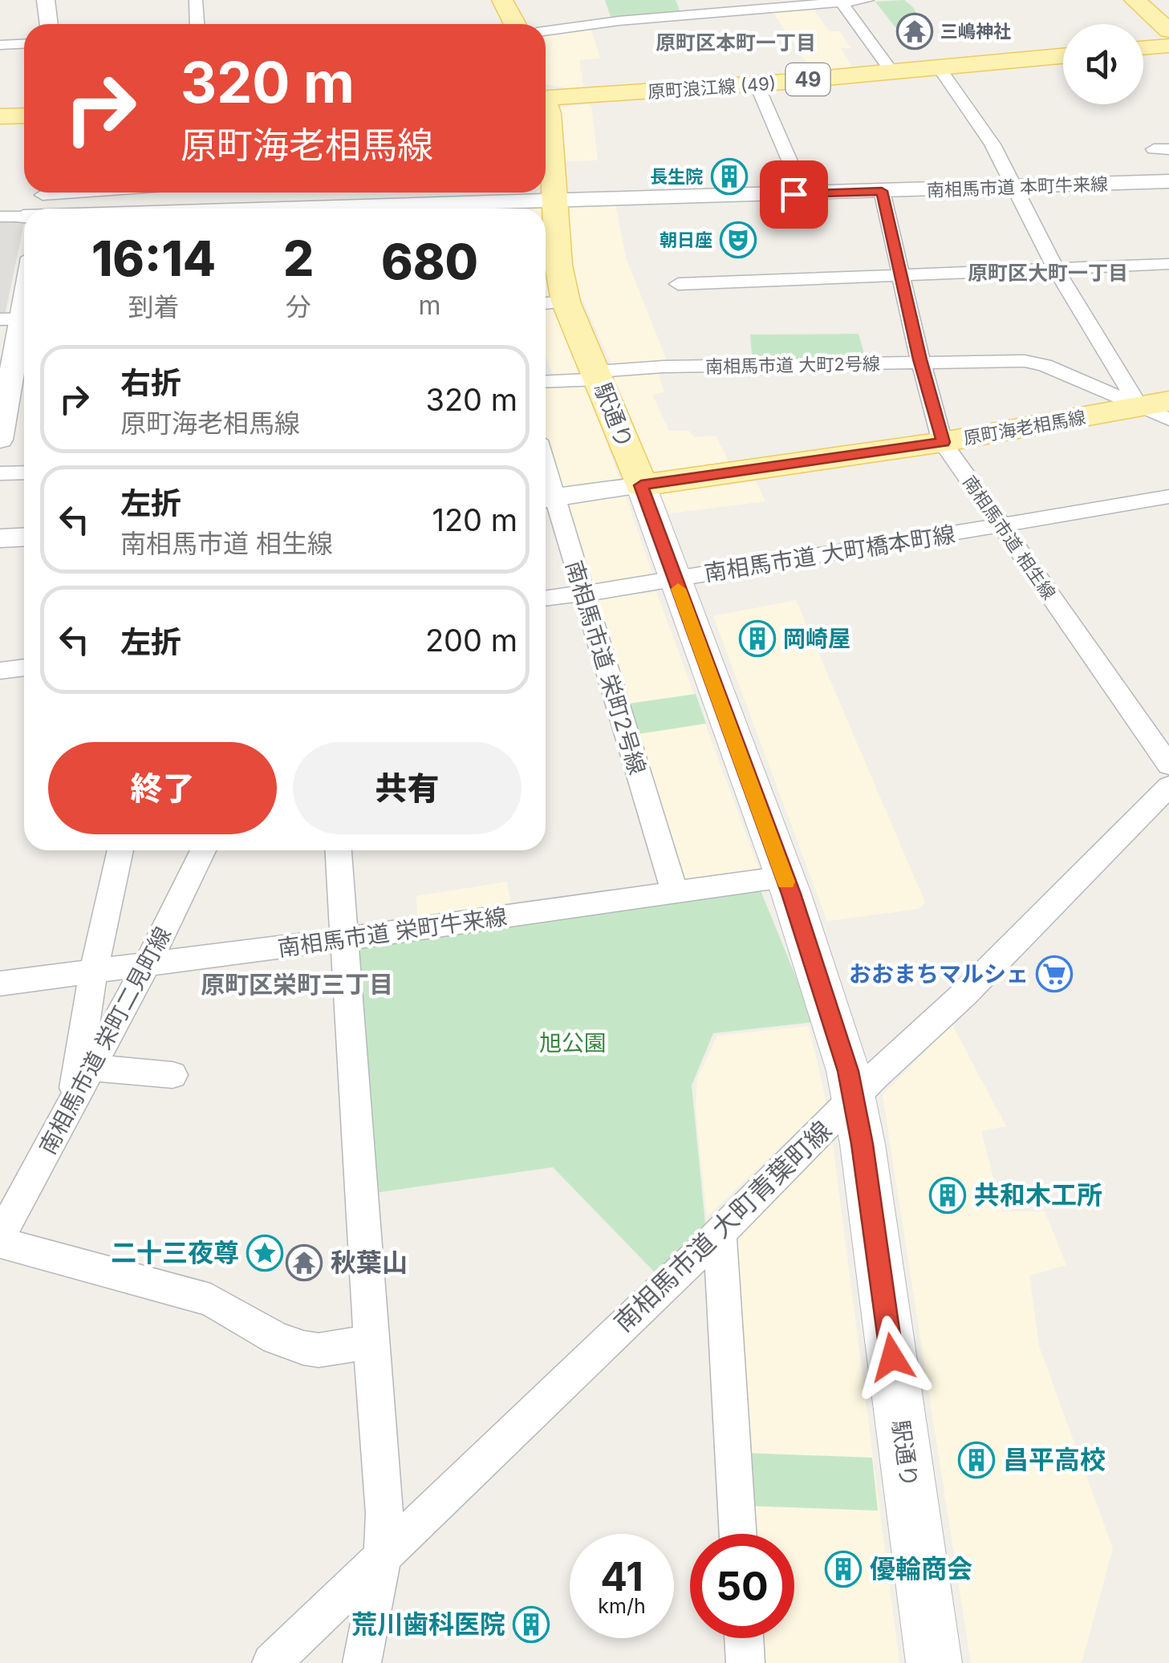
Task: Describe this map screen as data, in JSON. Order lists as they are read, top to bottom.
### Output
{
  "streets": {
    "main road": [
      "49",
      "原町浪江線 (49)",
      "駅通り",
      "原町海老相馬線"
    ],
    "street": [
      "南相馬市道 本町牛来線",
      "南相馬市道 大町2号線",
      "南相馬市道 相生線",
      "南相馬市道 大町橋本町線",
      "南相馬市道 栄町2号線",
      "南相馬市道 栄町牛来線",
      "南相馬市道 栄町二見町線",
      "南相馬市道 大町青葉町線"
    ]
  },
  "crossings": [
    ["南相馬市道 本町牛来線", "駅通り"],
    ["南相馬市道 本町牛来線", "南相馬市道 相生線"],
    ["南相馬市道 大町2号線", "駅通り"],
    ["南相馬市道 大町2号線", "原町海老相馬線"],
    ["南相馬市道 大町2号線", "南相馬市道 相生線"],
    ["駅通り", "原町海老相馬線"],
    ["駅通り", "南相馬市道 大町橋本町線"],
    ["駅通り", "南相馬市道 栄町牛来線"],
    ["駅通り", "南相馬市道 大町青葉町線"],
    ["原町海老相馬線", "南相馬市道 相生線"],
    ["南相馬市道 相生線", "南相馬市道 大町橋本町線"],
    ["南相馬市道 大町橋本町線", "南相馬市道 栄町2号線"],
    ["南相馬市道 栄町2号線", "南相馬市道 栄町牛来線"],
    ["南相馬市道 栄町牛来線", "南相馬市道 栄町二見町線"]
  ],
  "districts": ["原町区本町一丁目", "原町区大町一丁目", "原町区栄町三丁目"],
  "parks": ["旭公園"],
  "places": {
    "temple": ["三嶋神社", "秋葉山"],
    "building": [
      "長生院",
      "岡崎屋",
      "共和木工所",
      "昌平高校",
      "優輪商会",
      "荒川歯科医院"
    ],
    "theatre": ["朝日座"],
    "supermarket": ["おおまちマルシェ"],
    "place": ["二十三夜尊"]
  },
  "page": {
    "turn": ["320 m", "原町海老相馬線"],
    "eta": [
      "16:14",
      "到着",
      "2",
      "分",
      "680",
      "m"
    ],
    "list": [
      {
        "name": "右折",
        "note": "原町海老相馬線",
        "value": "320 m"
      },
      {
        "name": "左折",
        "note": "南相馬市道 相生線",
        "value": "120 m"
      },
      {
        "name": "左折",
        "value": "200 m"
      }
    ],
    "buttons": ["終了", "共有"],
    "speed": "41 km/h",
    "limit": "50"
  }
}
